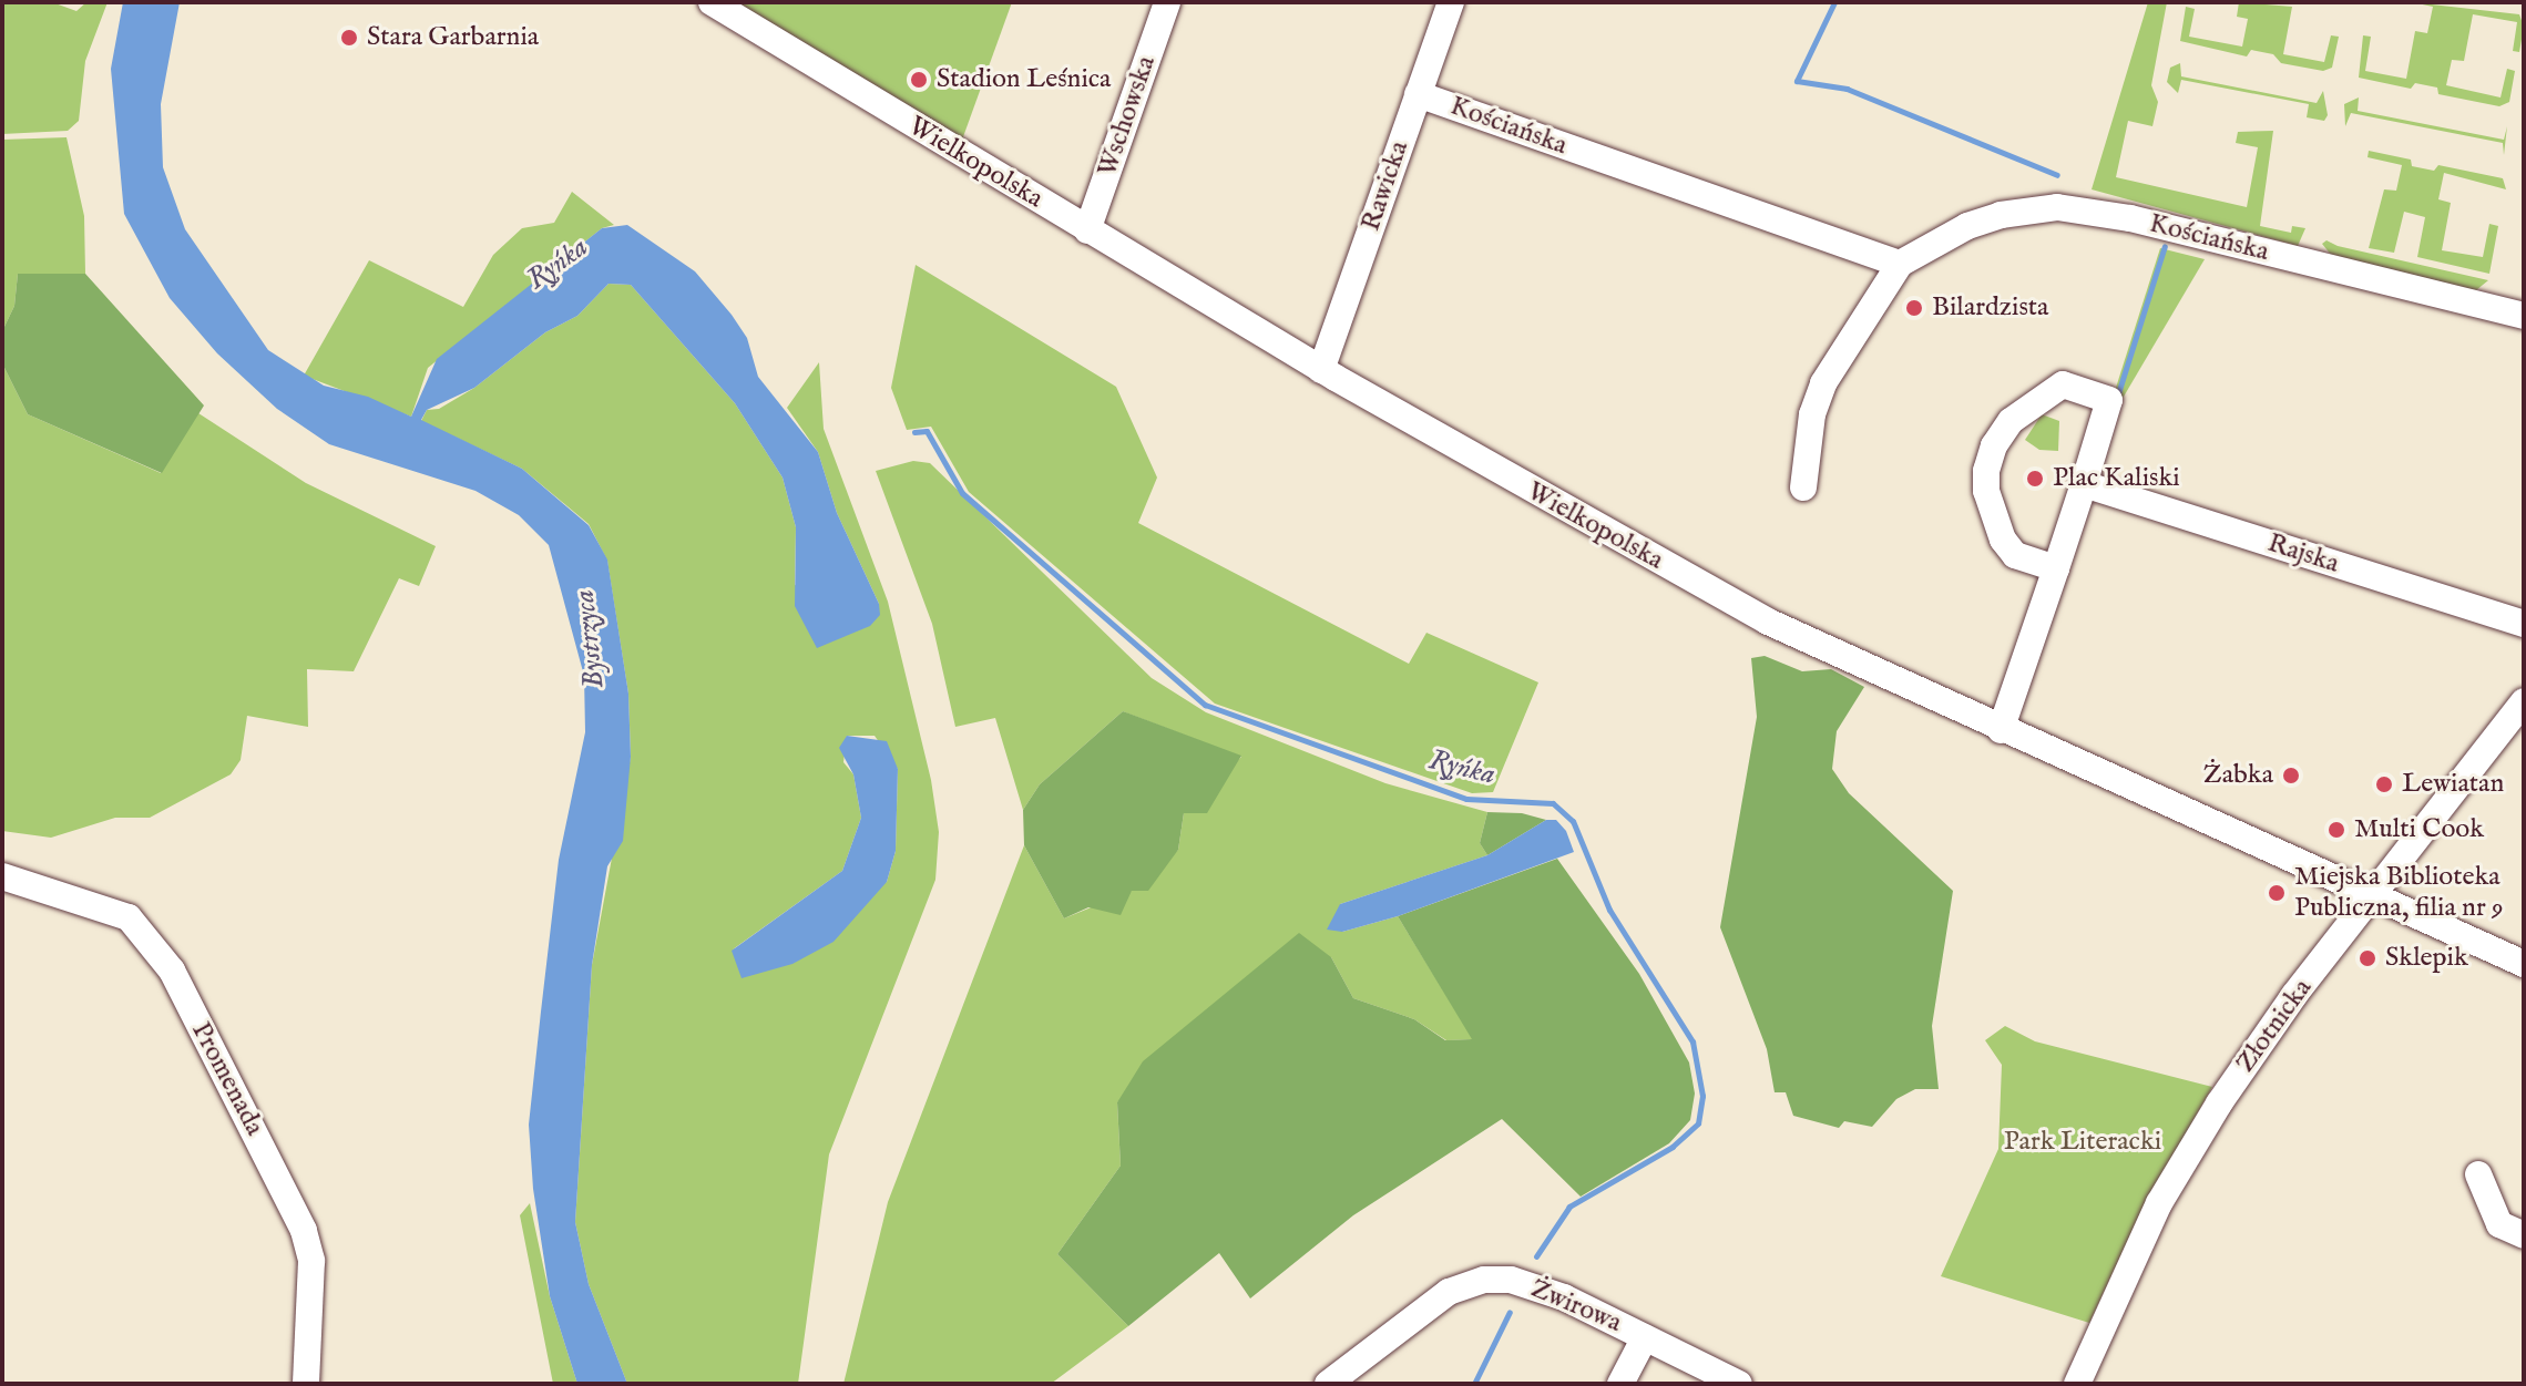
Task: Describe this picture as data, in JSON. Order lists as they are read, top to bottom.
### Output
{
  "streets": {
    "street": [
      "Wschowska",
      "Kościańska",
      "Wielkopolska",
      "Rawicka",
      "Rajska",
      "Złotnicka",
      "Promenada",
      "Żwirowa"
    ]
  },
  "crossings": [
    ["Wschowska", "Wielkopolska"],
    ["Kościańska", "Rawicka"],
    ["Wielkopolska", "Rawicka"],
    ["Wielkopolska", "Złotnicka"]
  ],
  "water": ["Ryńka", "Bystrzyca"],
  "parks": ["Park Literacki"],
  "places": [
    "Stara Garbarnia",
    "Stadion Leśnica",
    "Bilardzista",
    "Plac Kaliski",
    "Żabka",
    "Lewiatan",
    "Multi Cook",
    "Miejska Biblioteka Publiczna, filia nr 9",
    "Sklepik"
  ]
}
